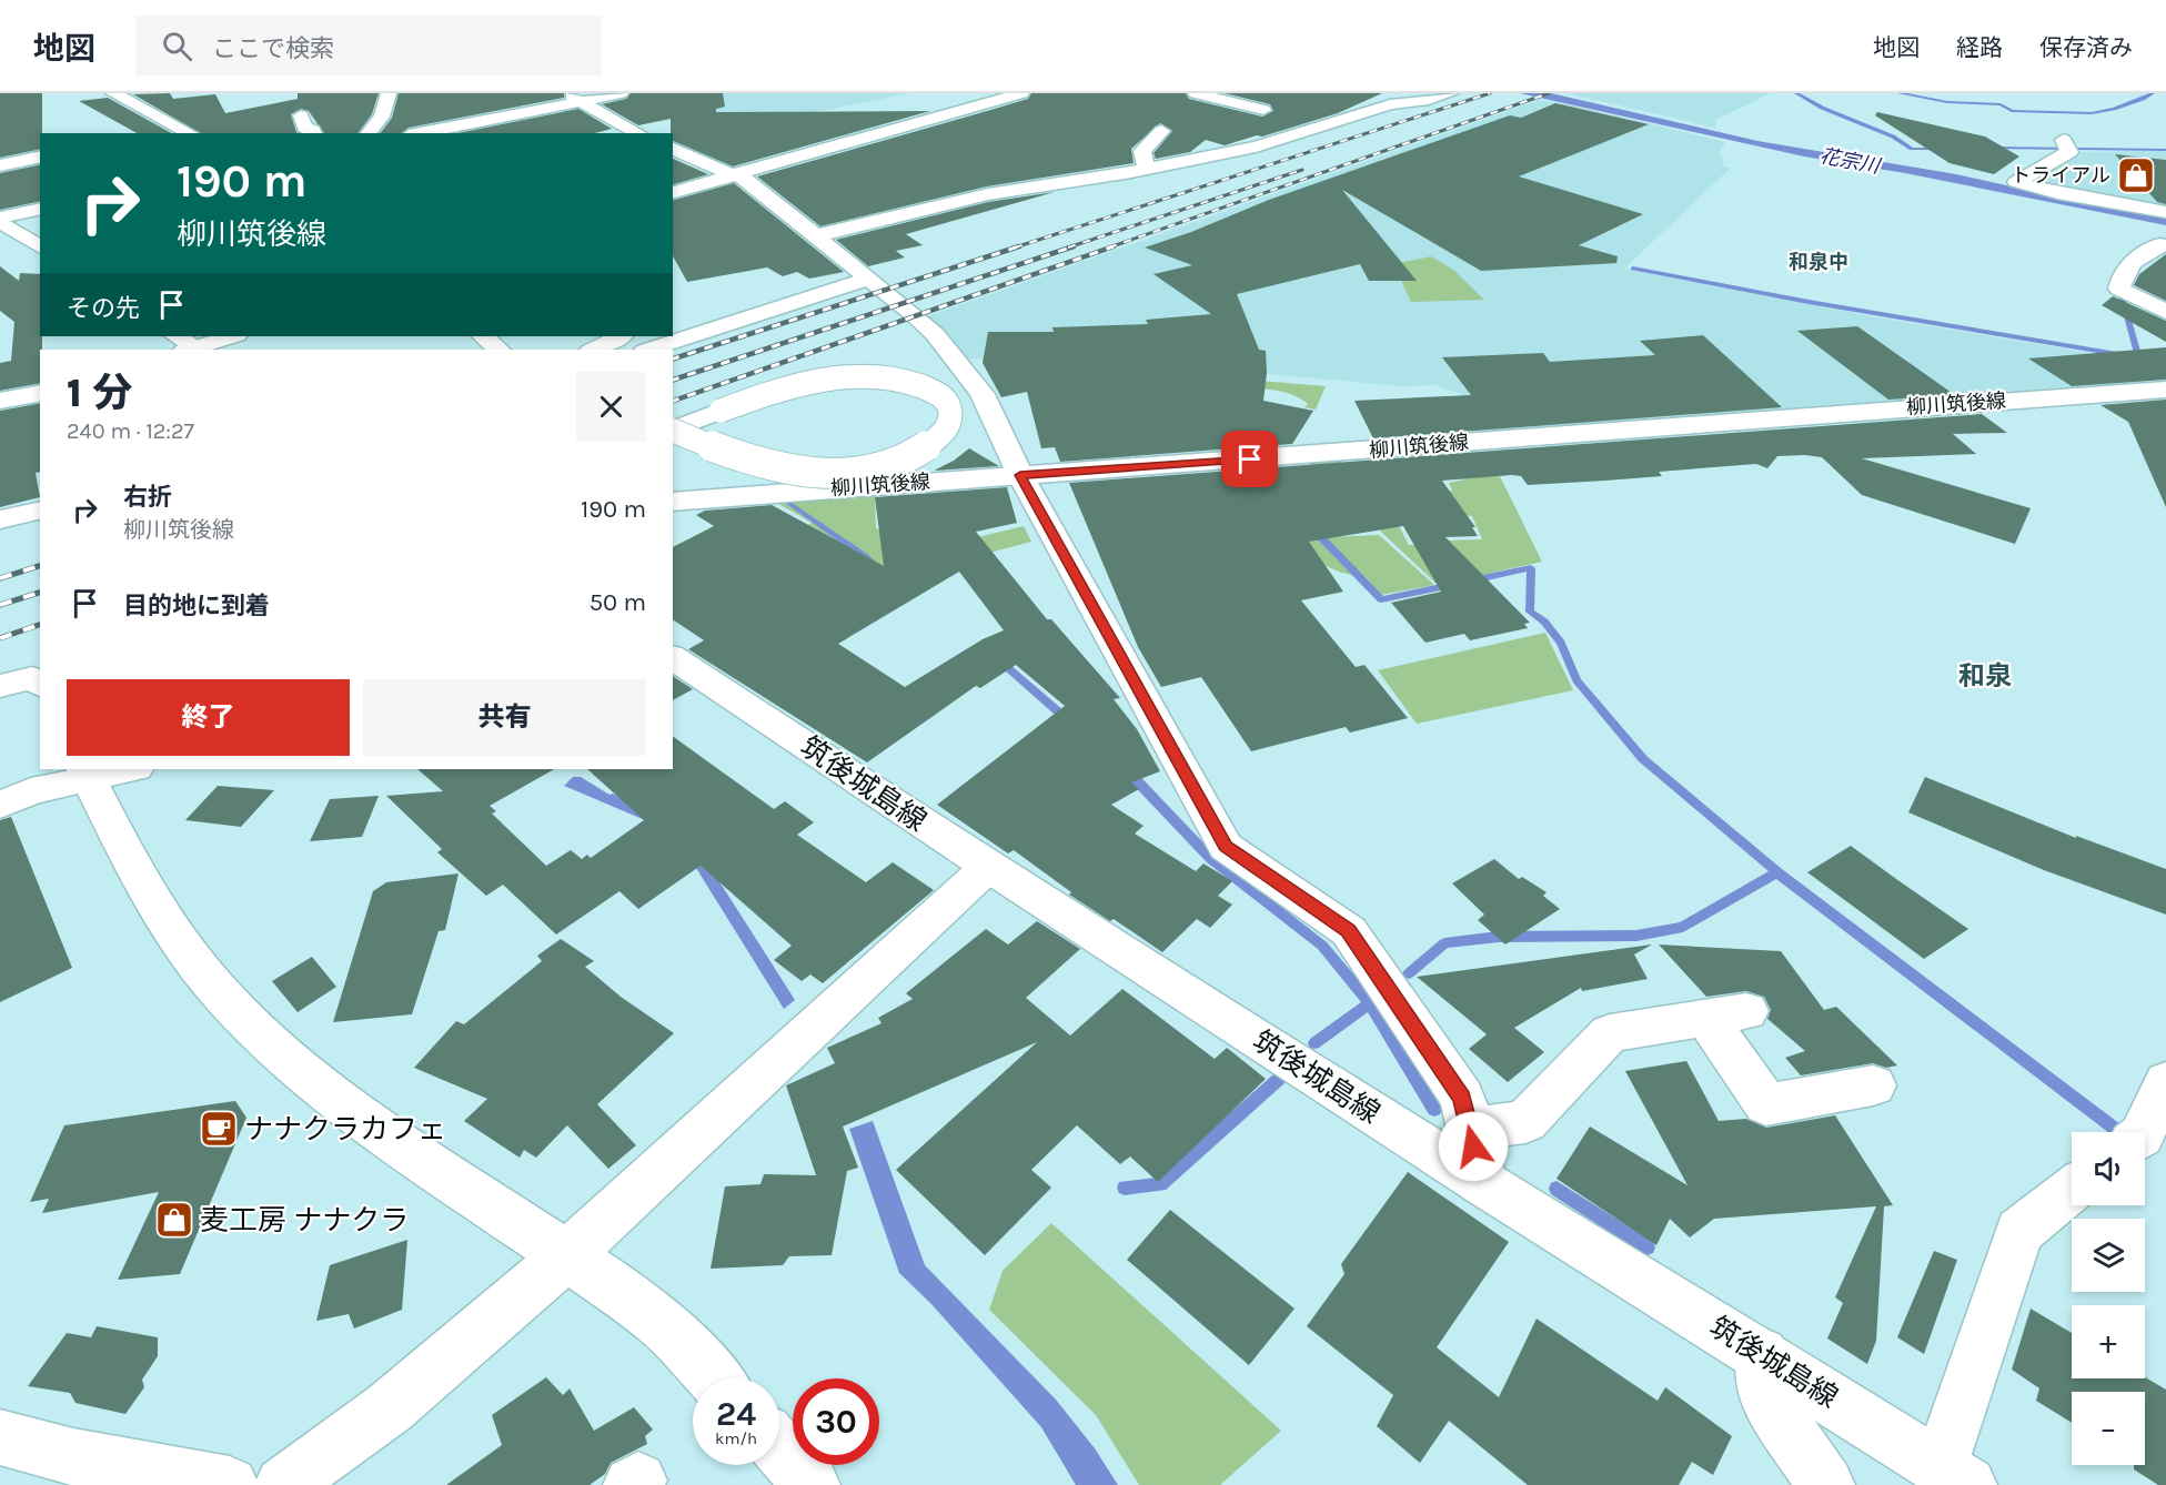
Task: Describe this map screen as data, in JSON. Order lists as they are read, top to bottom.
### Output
{
  "streets": {
    "street": ["柳川筑後線", "筑後城島線"]
  },
  "districts": ["和泉中", "和泉"],
  "water": ["花宗川"],
  "places": {
    "shop": ["トライアル", "麦工房 ナナクラ"],
    "cafe": ["ナナクラカフェ"]
  },
  "page": {
    "header": "地図",
    "search": "ここで検索",
    "nav": ["地図", "経路", "保存済み"],
    "turn": ["190 m", "柳川筑後線"],
    "then": "その先",
    "heading": ["1 分", "240 m · 12:27"],
    "list": [
      {
        "name": "右折",
        "note": "柳川筑後線",
        "value": "190 m"
      },
      {
        "name": "目的地に到着",
        "value": "50 m"
      }
    ],
    "buttons": ["終了", "共有"],
    "map_buttons": ["+", "−"],
    "speed": "24 km/h",
    "limit": "30"
  }
}
